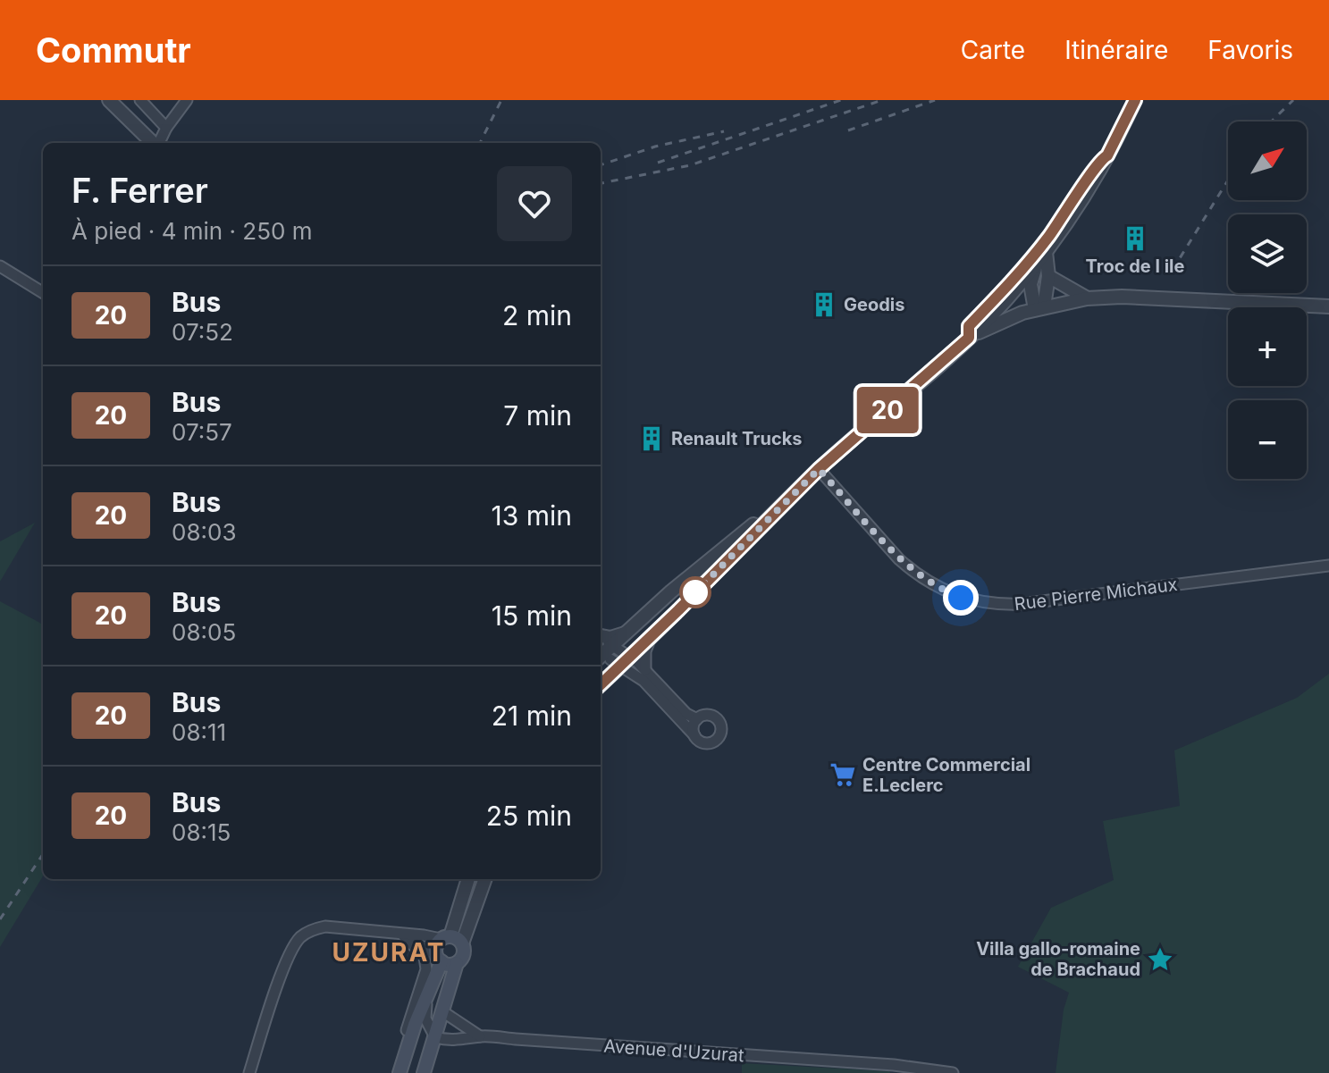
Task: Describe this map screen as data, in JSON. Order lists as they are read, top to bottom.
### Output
{
  "streets": {
    "street": ["Rue Pierre Michaux", "Avenue d'Uzurat"]
  },
  "districts": ["UZURAT"],
  "places": {
    "building": ["Troc de l ile", "Geodis", "Renault Trucks"],
    "supermarket": ["Centre Commercial E.Leclerc"],
    "place": ["Villa gallo-romaine de Brachaud"]
  },
  "lines": ["bus line 20"],
  "north": "top right",
  "page": {
    "header": "Commutr",
    "nav": ["Carte", "Itinéraire", "Favoris"],
    "on_map": "20",
    "map_buttons": ["+", "−"],
    "heading": ["F. Ferrer", "À pied · 4 min · 250 m"],
    "list": [
      {
        "mark": "20",
        "name": "Bus",
        "note": "07:52",
        "value": "2 min"
      },
      {
        "mark": "20",
        "name": "Bus",
        "note": "07:57",
        "value": "7 min"
      },
      {
        "mark": "20",
        "name": "Bus",
        "note": "08:03",
        "value": "13 min"
      },
      {
        "mark": "20",
        "name": "Bus",
        "note": "08:05",
        "value": "15 min"
      },
      {
        "mark": "20",
        "name": "Bus",
        "note": "08:11",
        "value": "21 min"
      },
      {
        "mark": "20",
        "name": "Bus",
        "note": "08:15",
        "value": "25 min"
      }
    ]
  }
}
